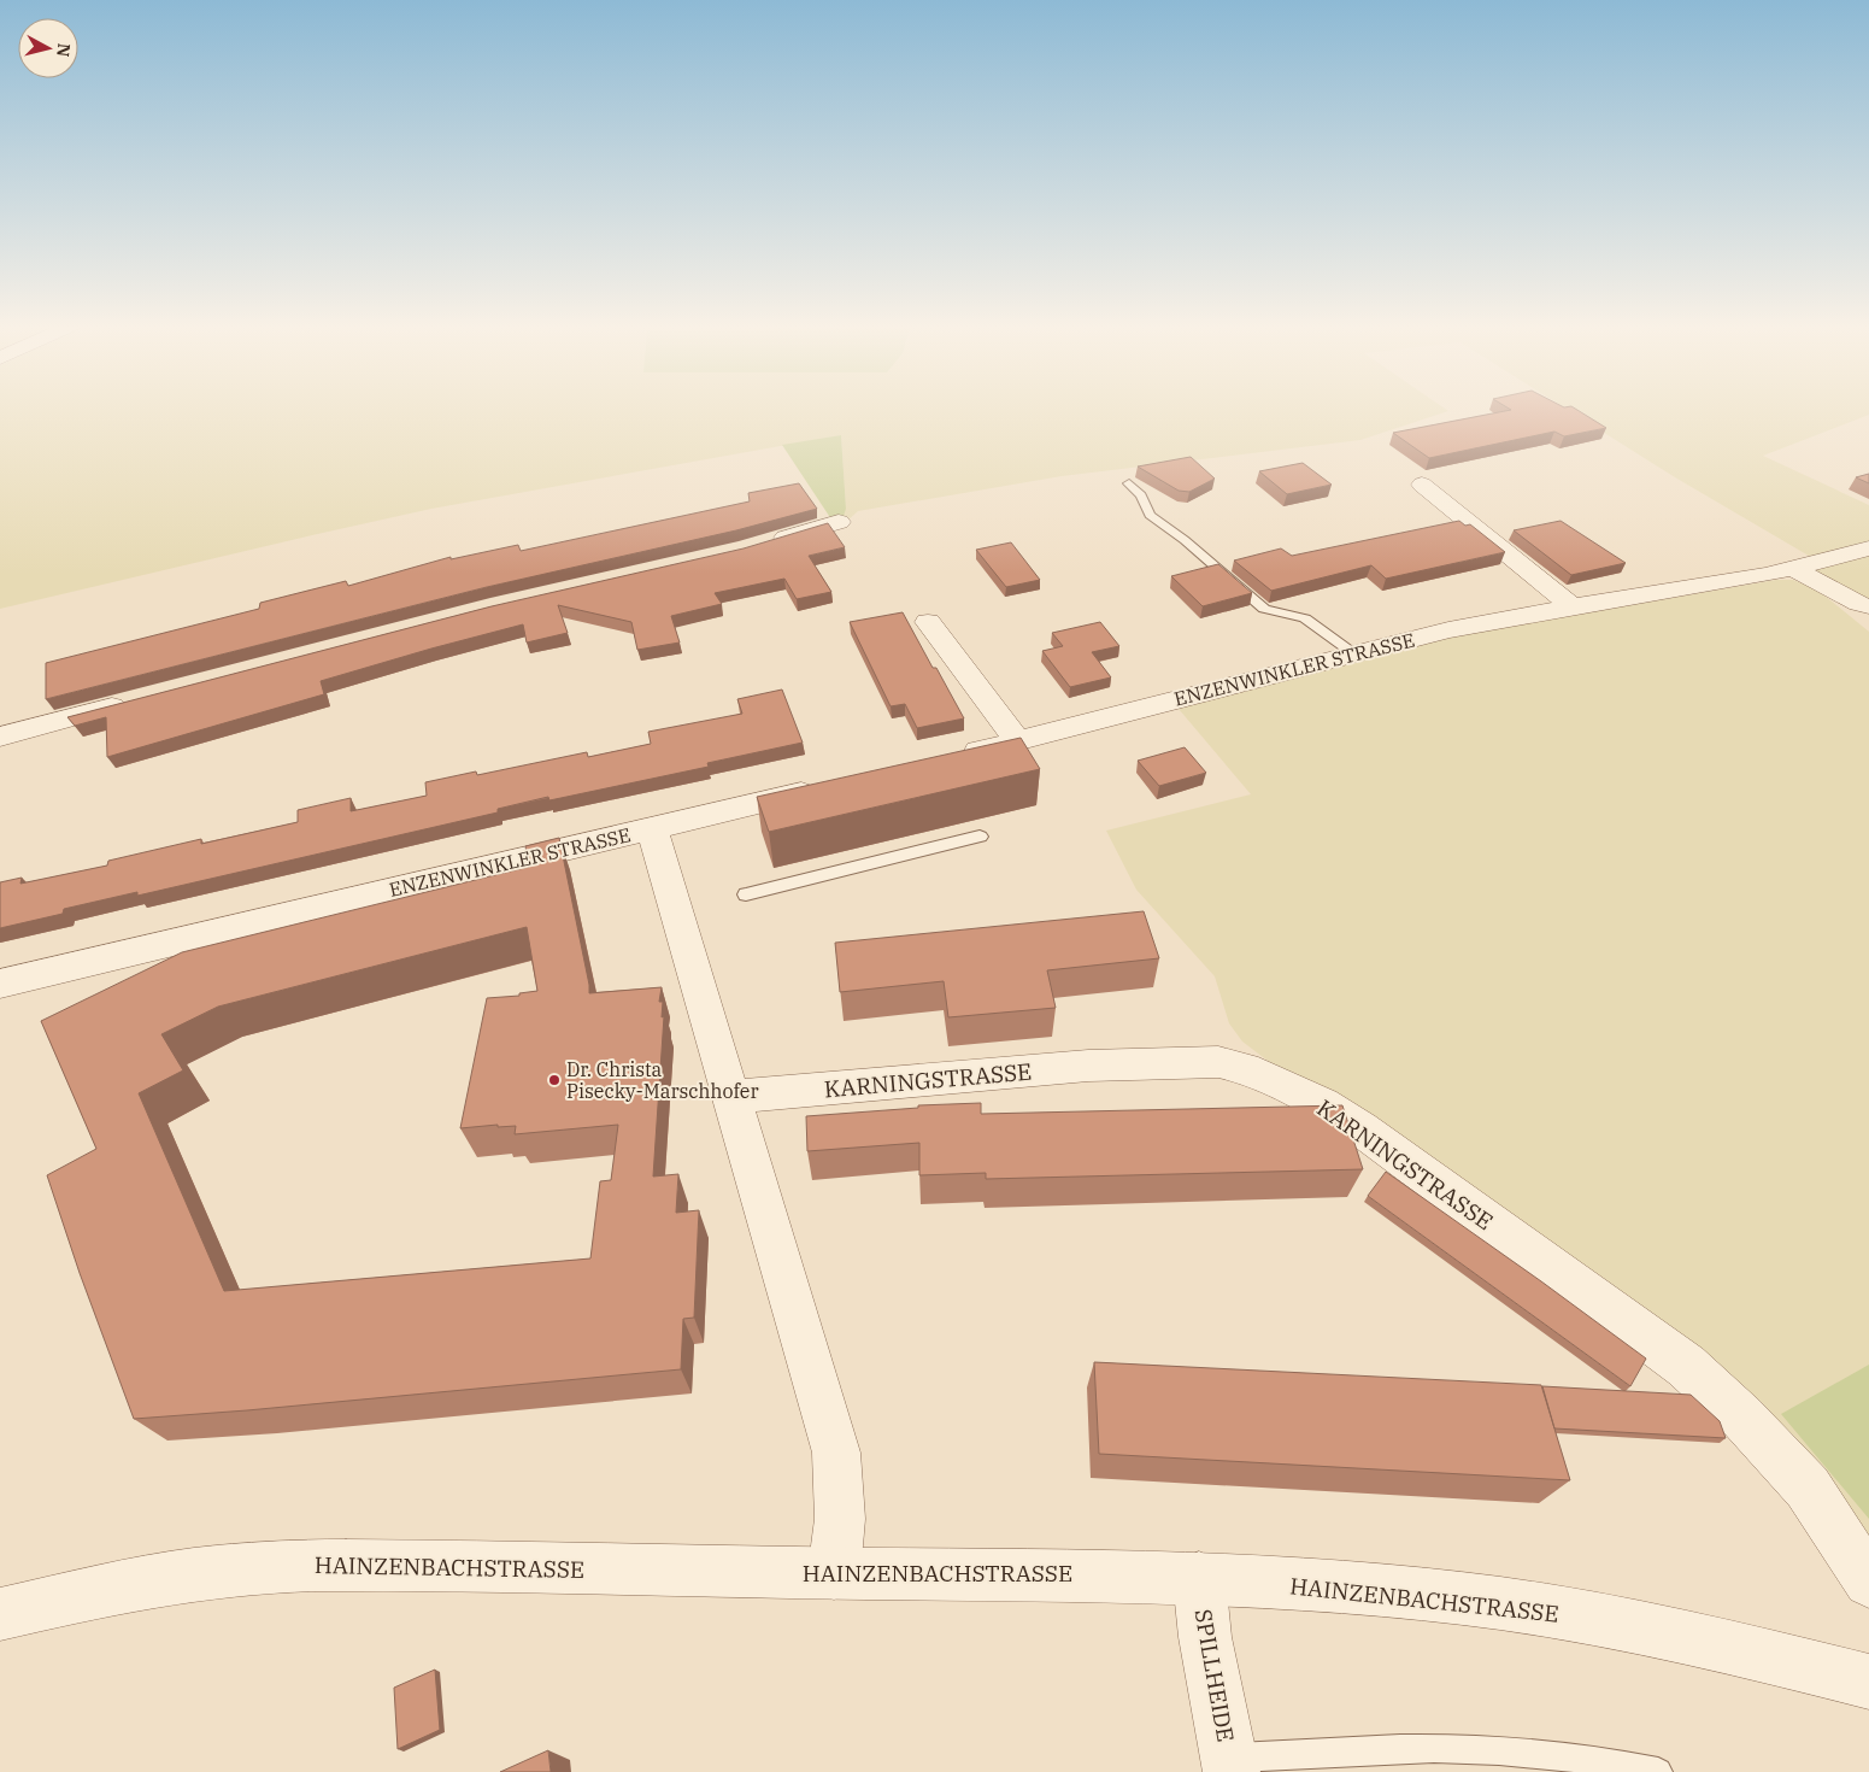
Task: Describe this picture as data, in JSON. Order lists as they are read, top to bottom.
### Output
{
  "streets": {
    "street": [
      "ENZENWINKLER STRASSE",
      "KARNINGSTRASSE",
      "HAINZENBACHSTRASSE",
      "SPILLHEIDE"
    ]
  },
  "crossings": [
    ["HAINZENBACHSTRASSE", "SPILLHEIDE"]
  ],
  "places": ["Dr. Christa Pisecky-Marschhofer"],
  "north": "right"
}
